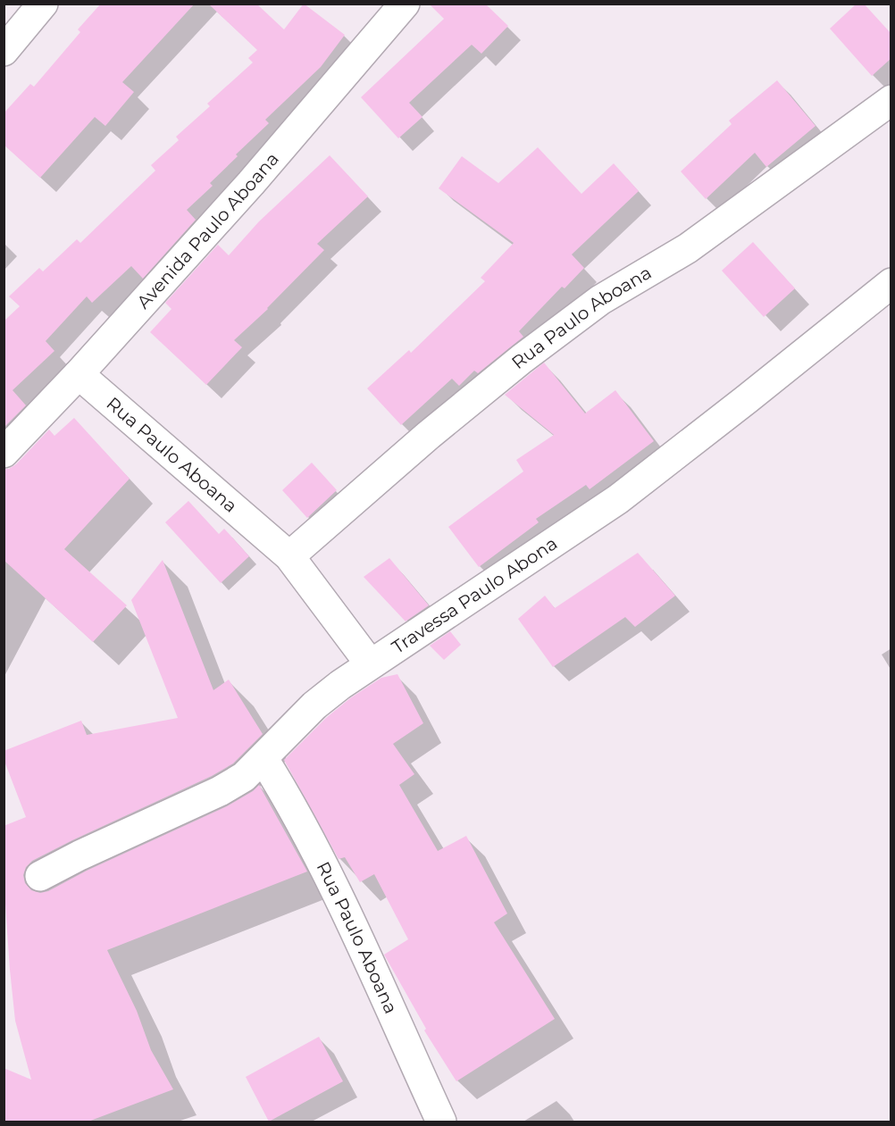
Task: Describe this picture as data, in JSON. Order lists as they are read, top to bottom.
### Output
{
  "streets": {
    "street": ["Avenida Paulo Aboana", "Rua Paulo Aboana", "Travessa Paulo Abona"]
  },
  "crossings": [
    ["Avenida Paulo Aboana", "Rua Paulo Aboana"],
    ["Rua Paulo Aboana", "Travessa Paulo Abona"]
  ]
}
